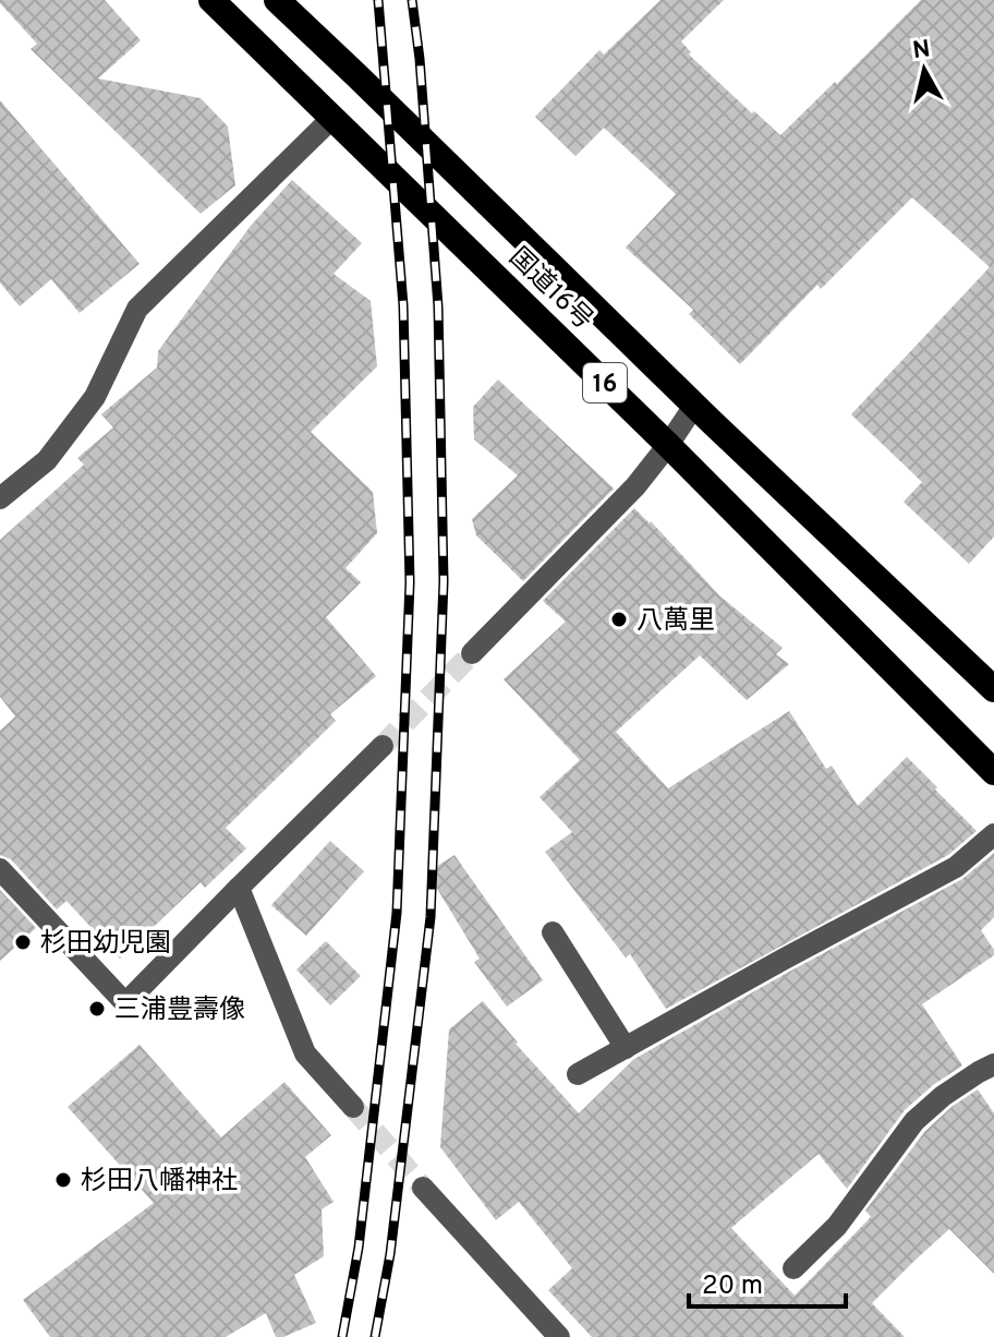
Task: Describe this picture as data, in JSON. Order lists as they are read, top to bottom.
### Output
{
  "streets": {
    "highway": ["国道16号", "16"]
  },
  "places": [
    "八萬里",
    "杉田幼児園",
    "三浦豊壽像",
    "杉田八幡神社"
  ],
  "scale_bar": "20 m",
  "north": "top"
}
